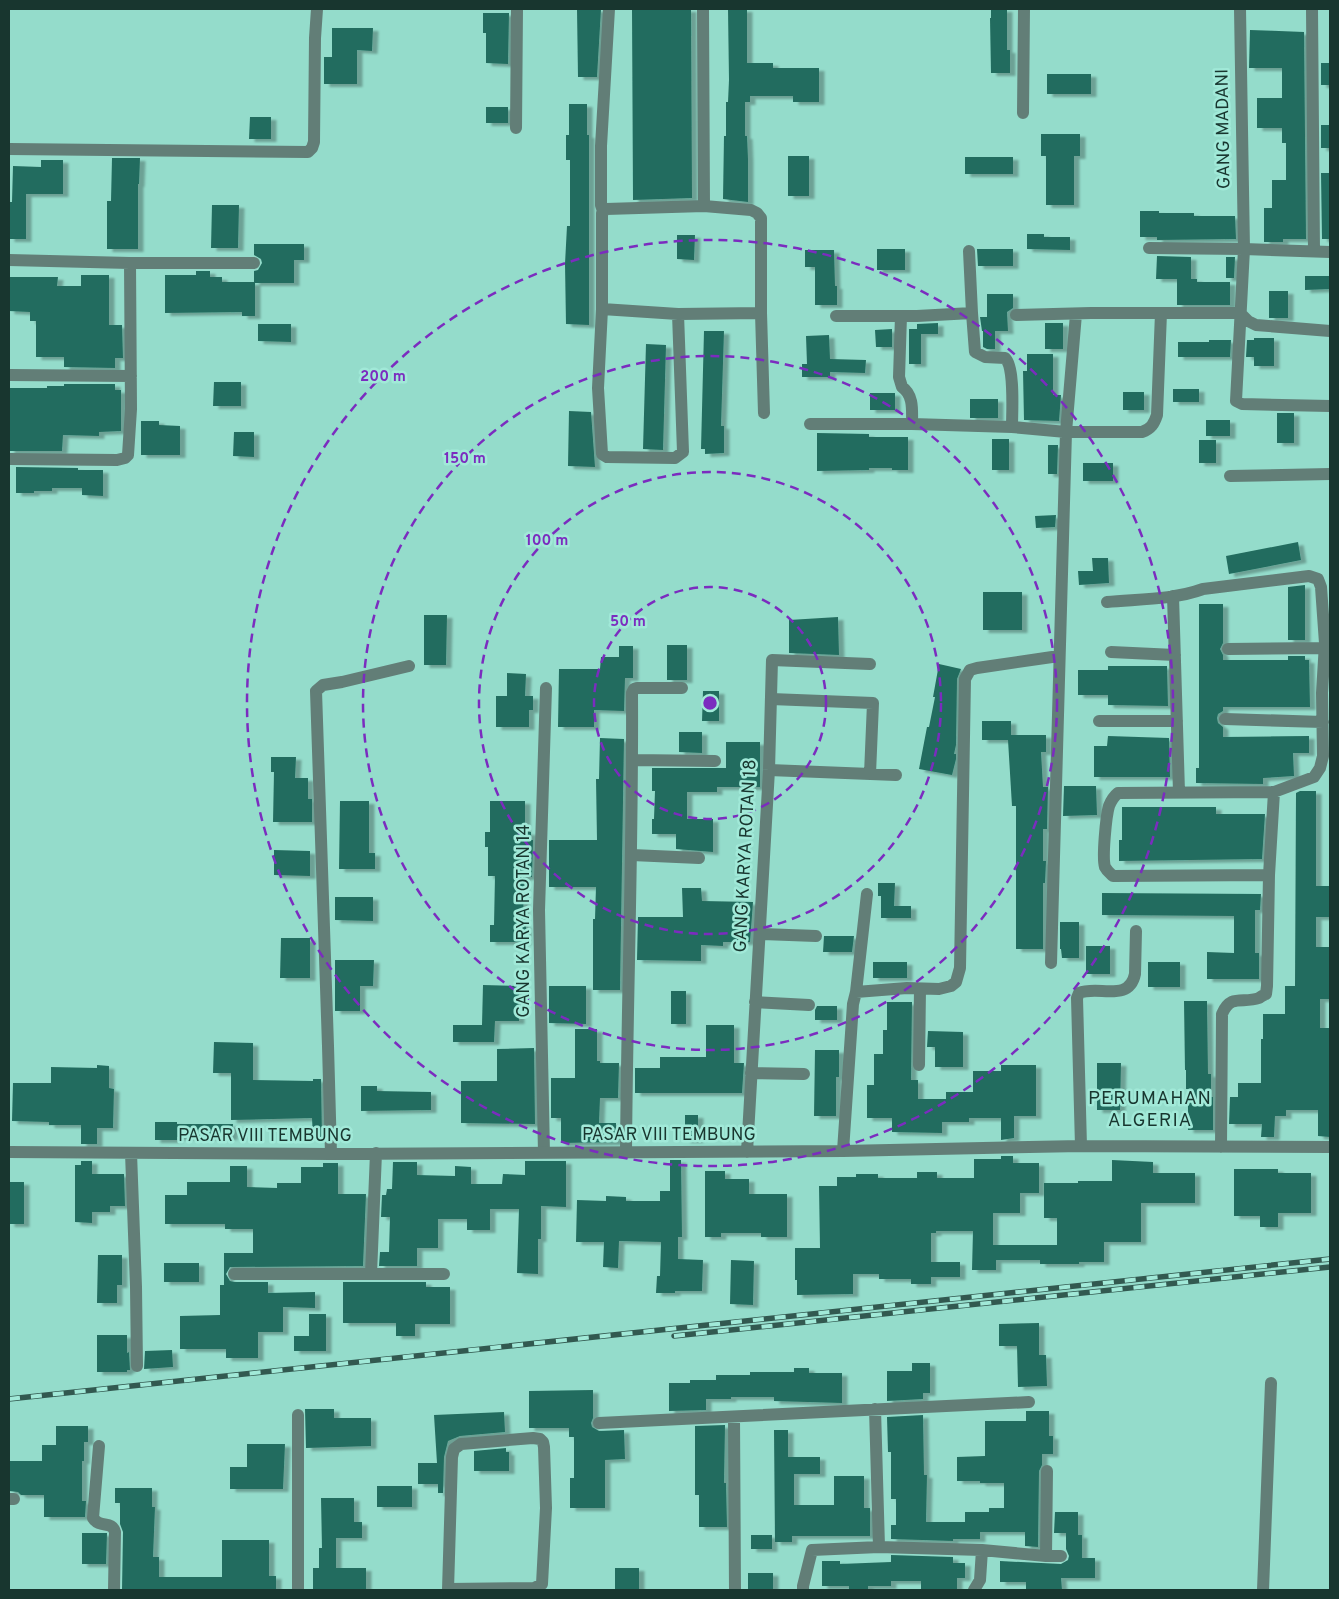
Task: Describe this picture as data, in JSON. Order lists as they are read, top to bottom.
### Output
{
  "streets": {
    "street": [
      "GANG MADANI",
      "GANG KARYA ROTAN 18",
      "GANG KARYA ROTAN 14",
      "PASAR VIII TEMBUNG"
    ]
  },
  "crossings": [
    ["GANG KARYA ROTAN 18", "PASAR VIII TEMBUNG"],
    ["GANG KARYA ROTAN 14", "PASAR VIII TEMBUNG"]
  ],
  "districts": ["PERUMAHAN ALGERIA"],
  "rings": [
    "200 m",
    "150 m",
    "100 m",
    "50 m"
  ]
}
